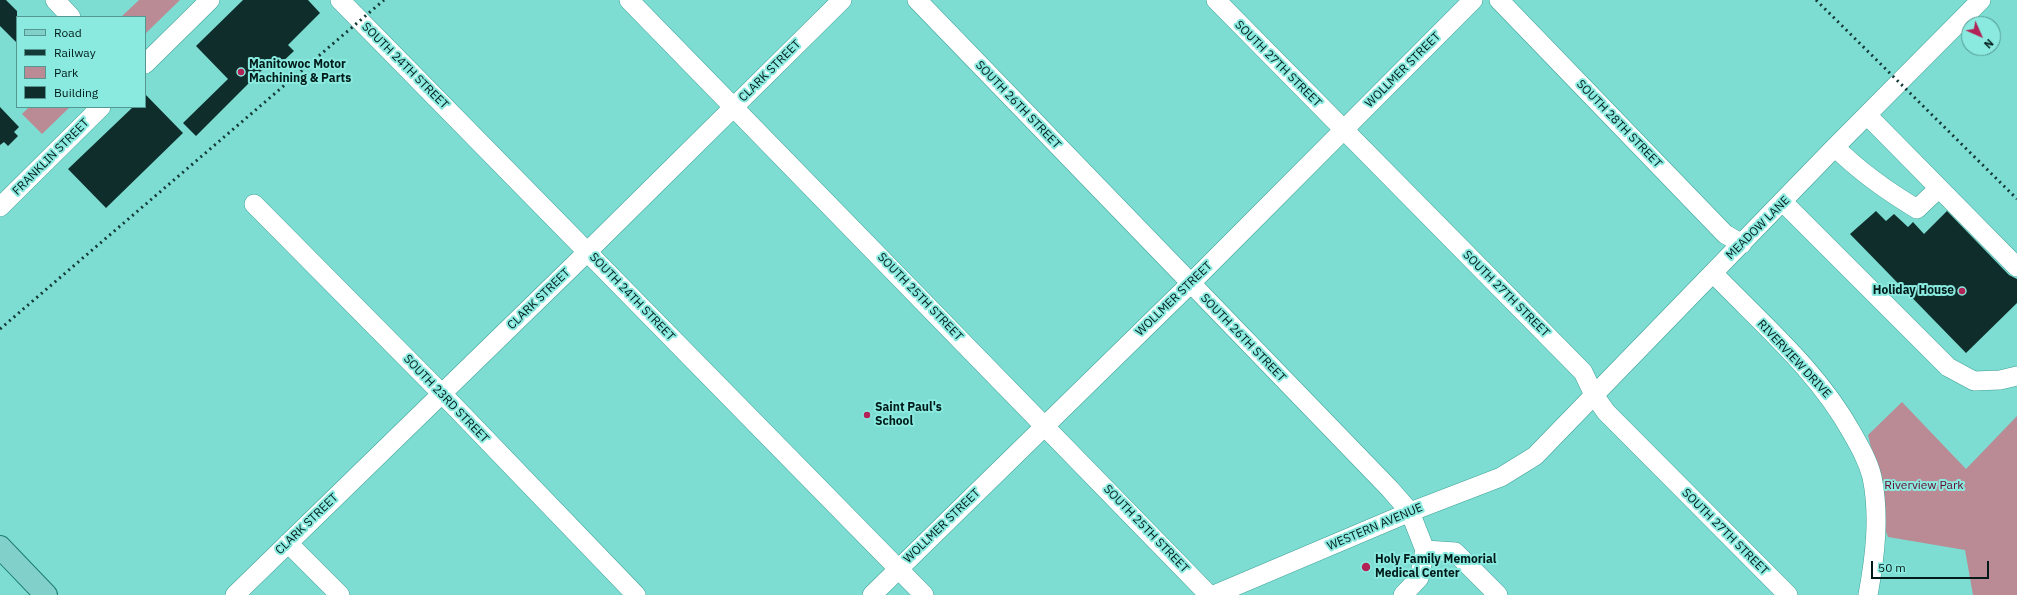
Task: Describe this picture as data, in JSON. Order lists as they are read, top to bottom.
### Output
{
  "streets": {
    "street": [
      "SOUTH 27TH STREET",
      "SOUTH 24TH STREET",
      "WOLLMER STREET",
      "CLARK STREET",
      "SOUTH 26TH STREET",
      "SOUTH 28TH STREET",
      "FRANKLIN STREET",
      "MEADOW LANE",
      "SOUTH 25TH STREET",
      "RIVERVIEW DRIVE",
      "SOUTH 23RD STREET",
      "WESTERN AVENUE"
    ]
  },
  "crossings": [
    ["SOUTH 27TH STREET", "WOLLMER STREET"],
    ["SOUTH 27TH STREET", "MEADOW LANE"],
    ["SOUTH 24TH STREET", "WOLLMER STREET"],
    ["SOUTH 24TH STREET", "CLARK STREET"],
    ["WOLLMER STREET", "SOUTH 26TH STREET"],
    ["WOLLMER STREET", "SOUTH 25TH STREET"],
    ["CLARK STREET", "SOUTH 25TH STREET"],
    ["CLARK STREET", "SOUTH 23RD STREET"],
    ["SOUTH 26TH STREET", "WESTERN AVENUE"],
    ["SOUTH 28TH STREET", "MEADOW LANE"],
    ["MEADOW LANE", "RIVERVIEW DRIVE"],
    ["MEADOW LANE", "WESTERN AVENUE"]
  ],
  "parks": ["Riverview Park"],
  "places": [
    "Manitowoc Motor Machining & Parts",
    "Holiday House",
    "Saint Paul's School",
    "Holy Family Memorial Medical Center"
  ],
  "legend": [
    "Road",
    "Railway",
    "Park",
    "Building"
  ],
  "scale_bar": "50 m",
  "north": "bottom right"
}
